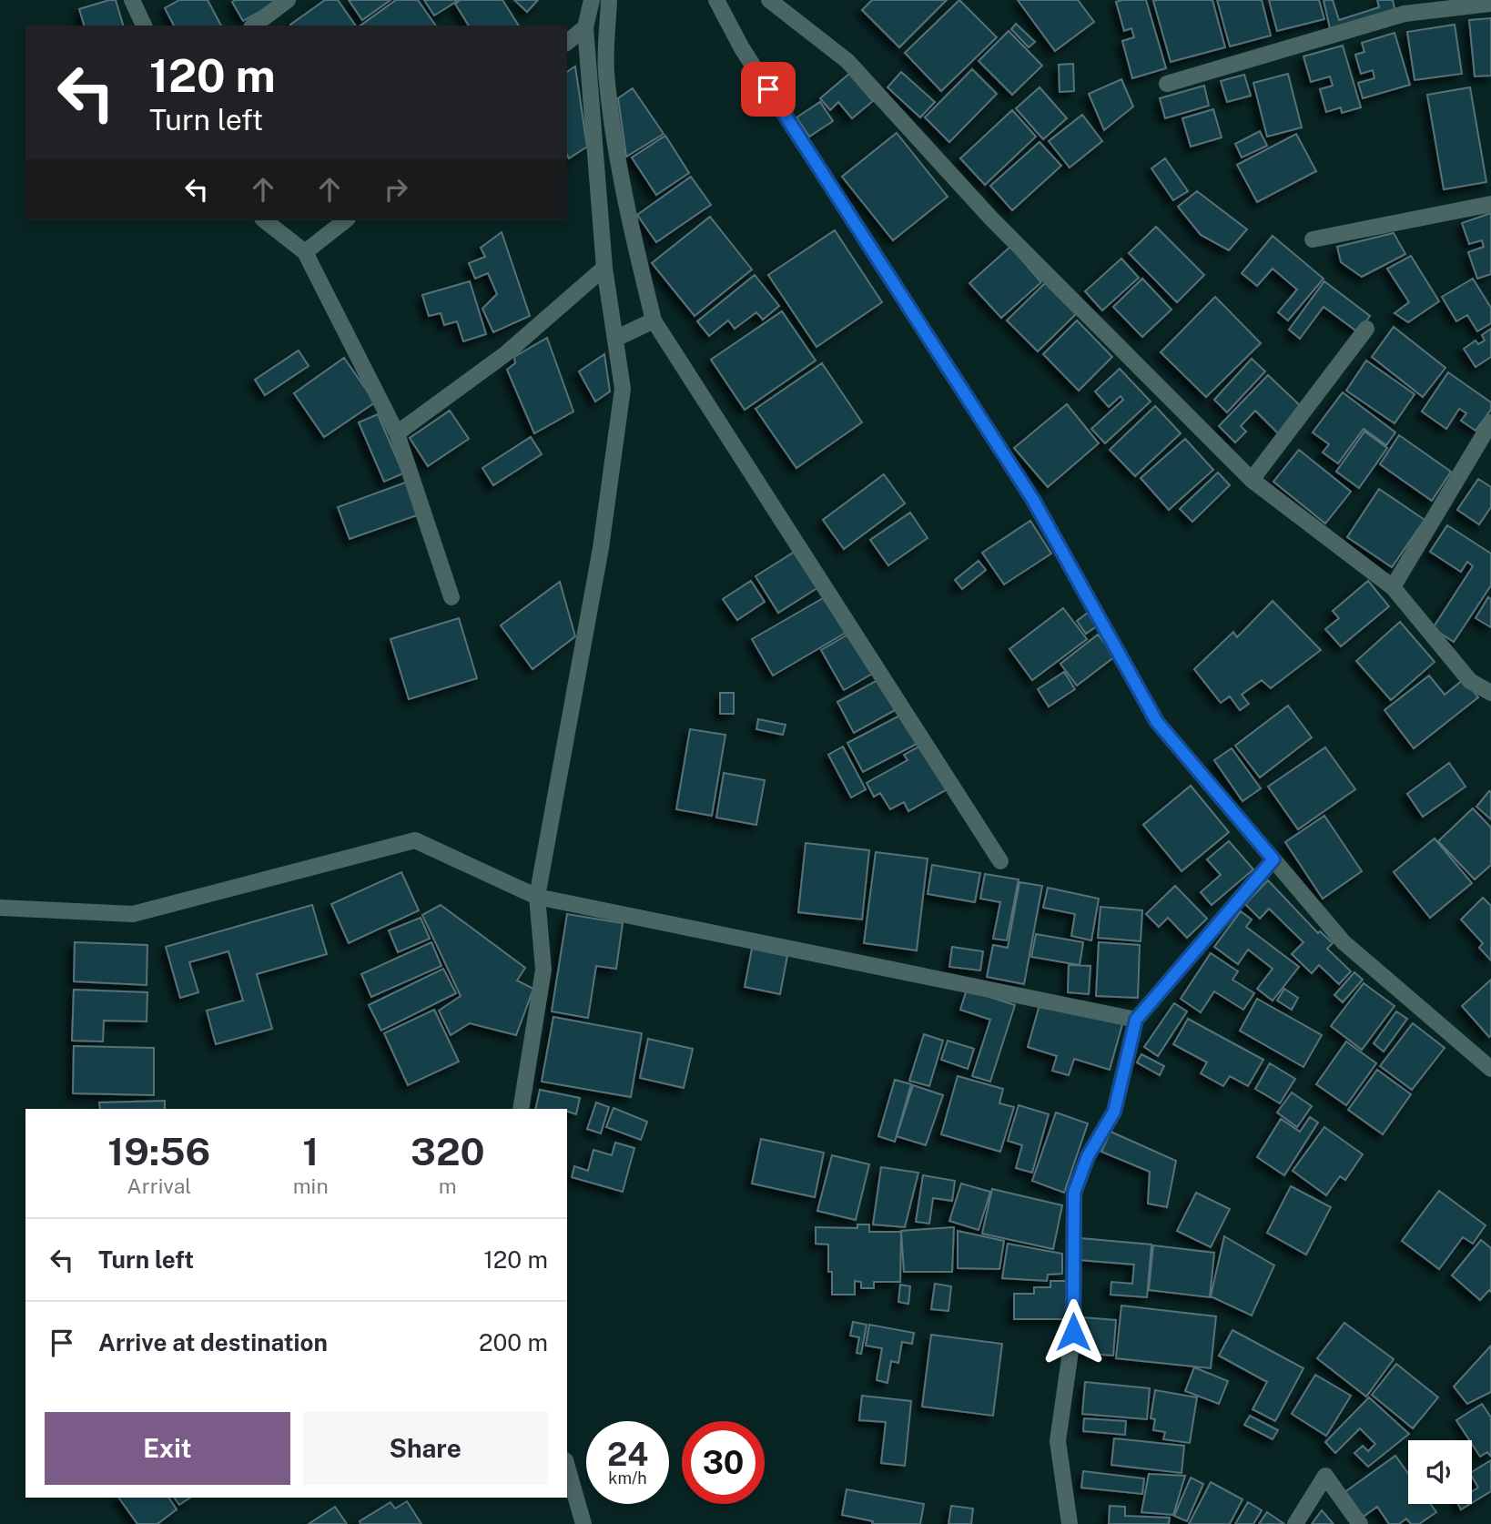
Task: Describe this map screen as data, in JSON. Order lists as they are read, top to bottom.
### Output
{
  "page": {
    "turn": ["120 m", "Turn left"],
    "eta": [
      "19:56",
      "Arrival",
      "1",
      "min",
      "320",
      "m"
    ],
    "list": [
      {
        "name": "Turn left",
        "value": "120 m"
      },
      {
        "name": "Arrive at destination",
        "value": "200 m"
      }
    ],
    "buttons": ["Exit", "Share"],
    "speed": "24 km/h",
    "limit": "30"
  }
}
